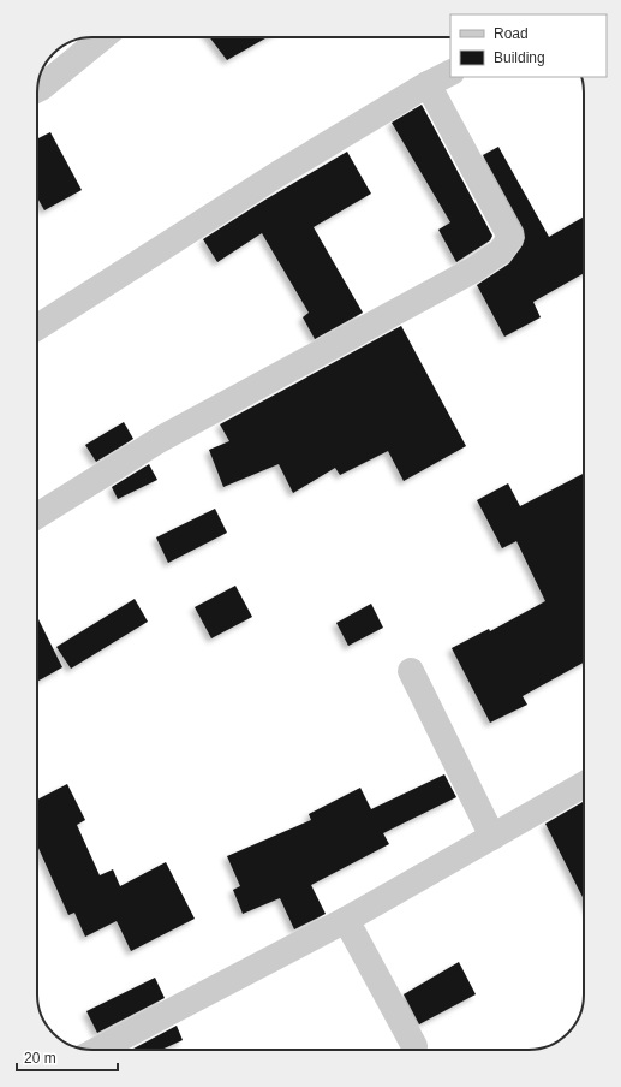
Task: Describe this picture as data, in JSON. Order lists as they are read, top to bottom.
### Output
{
  "legend": ["Road", "Building"],
  "scale_bar": "20 m"
}
